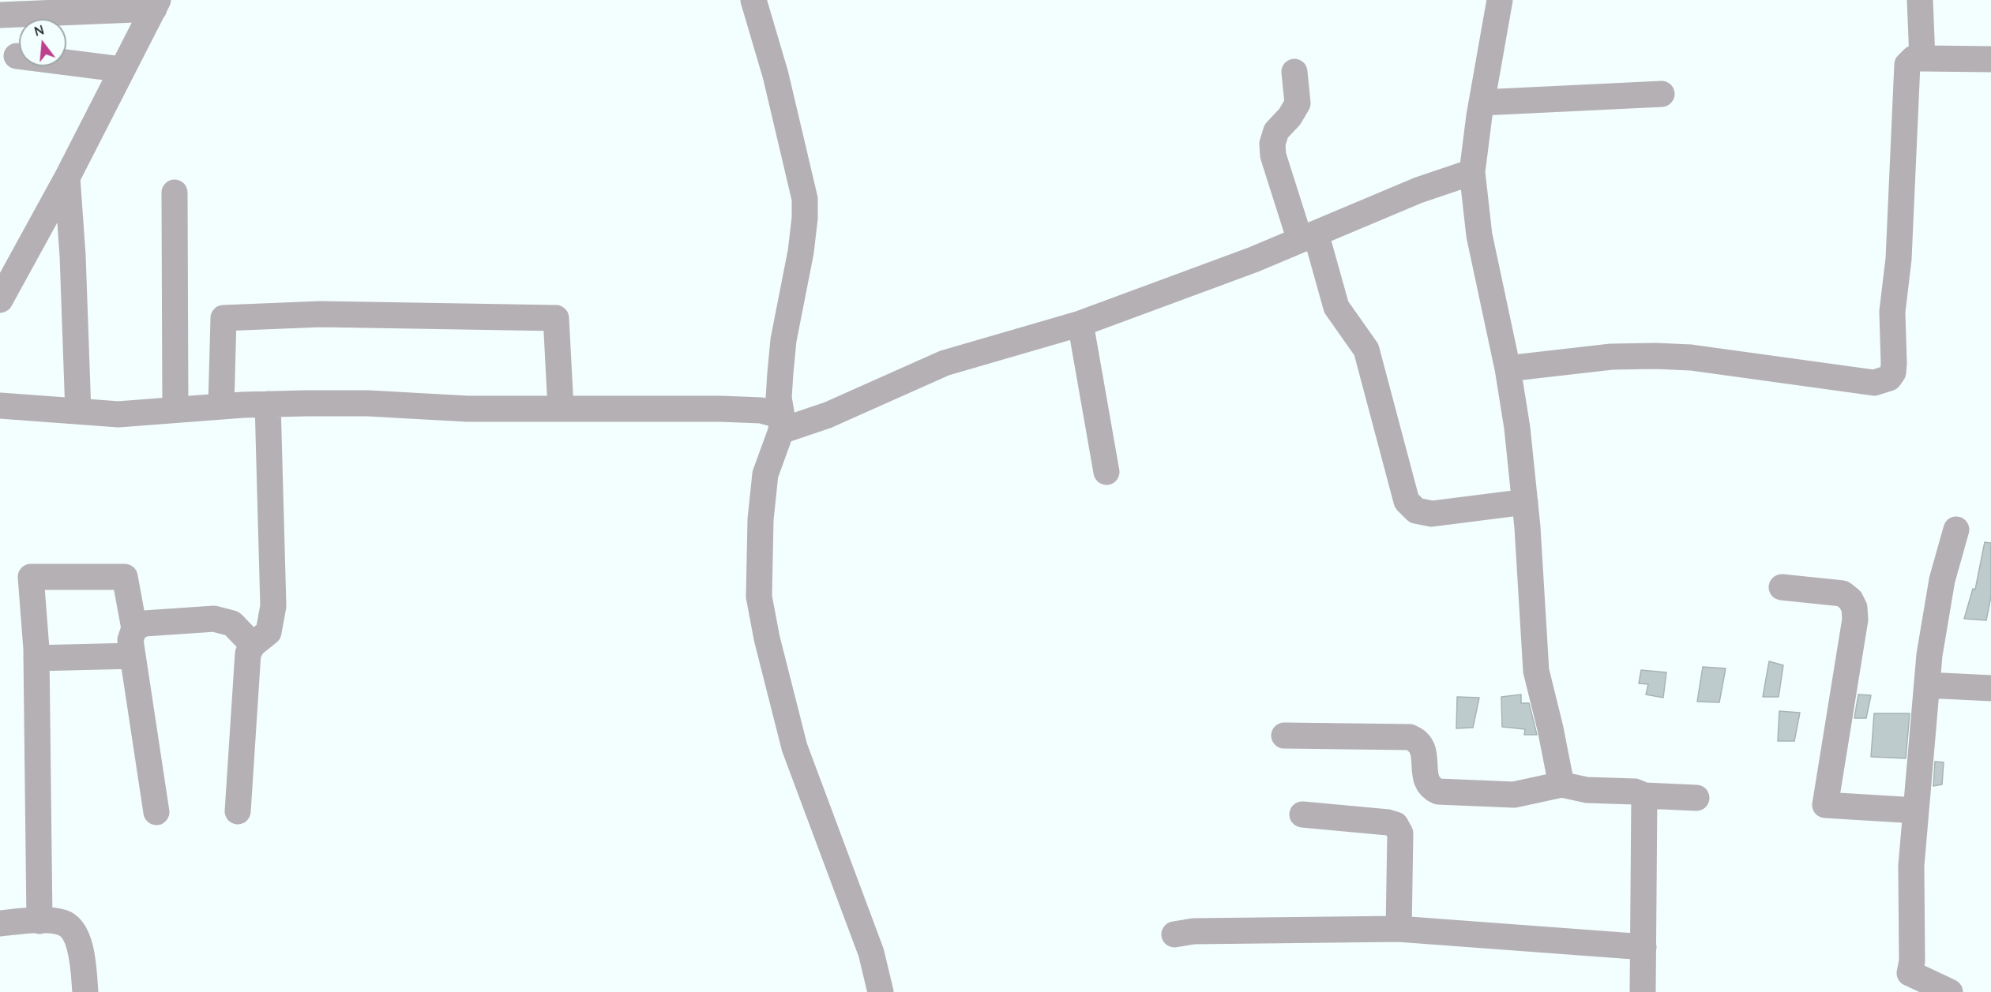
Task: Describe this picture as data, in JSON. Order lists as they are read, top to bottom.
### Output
{
  "north": "top"
}
